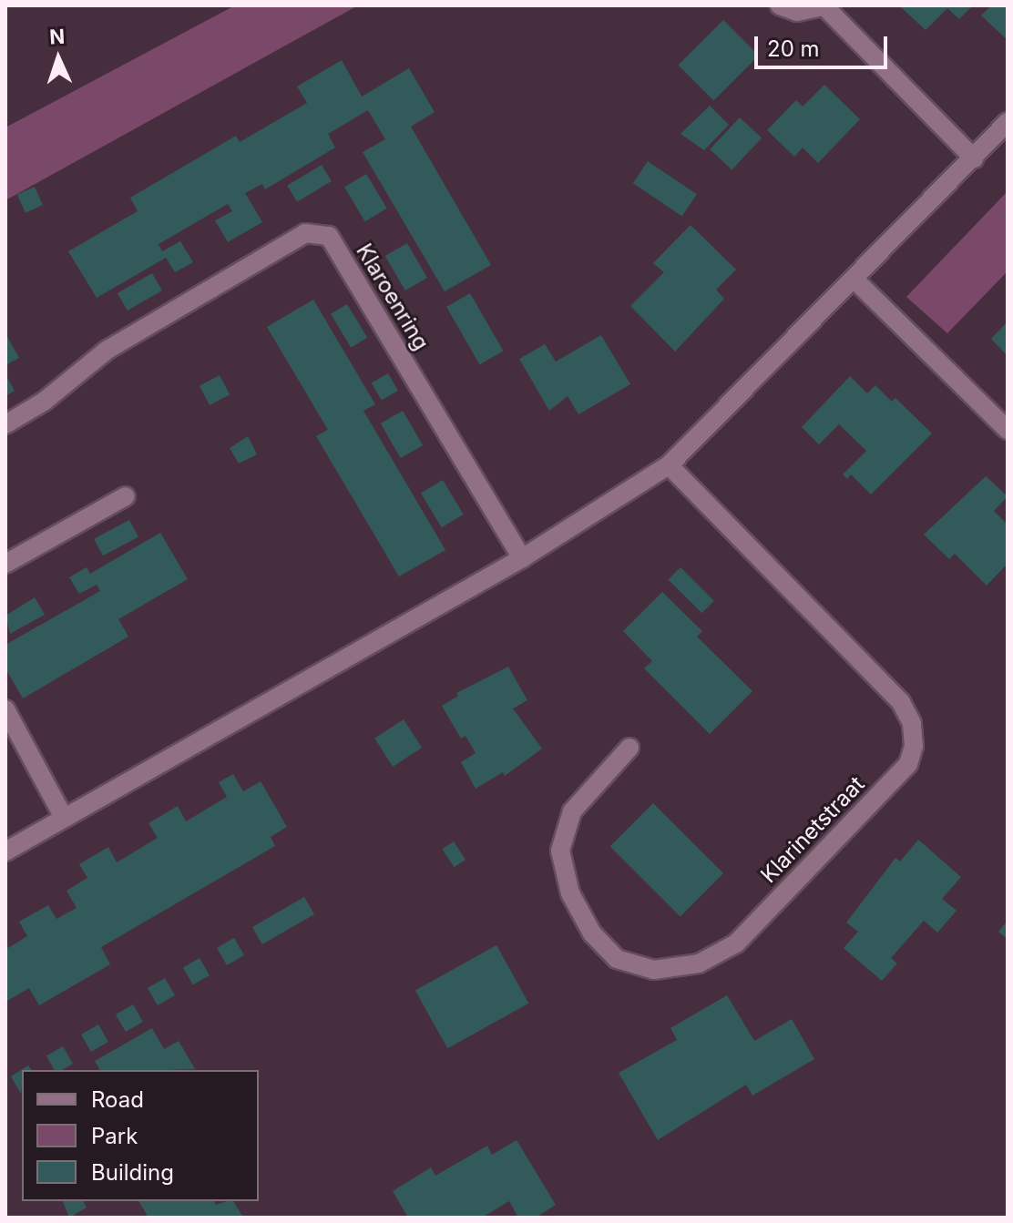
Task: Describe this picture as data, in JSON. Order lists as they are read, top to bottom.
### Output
{
  "streets": {
    "street": ["Klaroenring", "Klarinetstraat"]
  },
  "legend": ["Road", "Park", "Building"],
  "scale_bar": "20 m",
  "north": "top"
}
